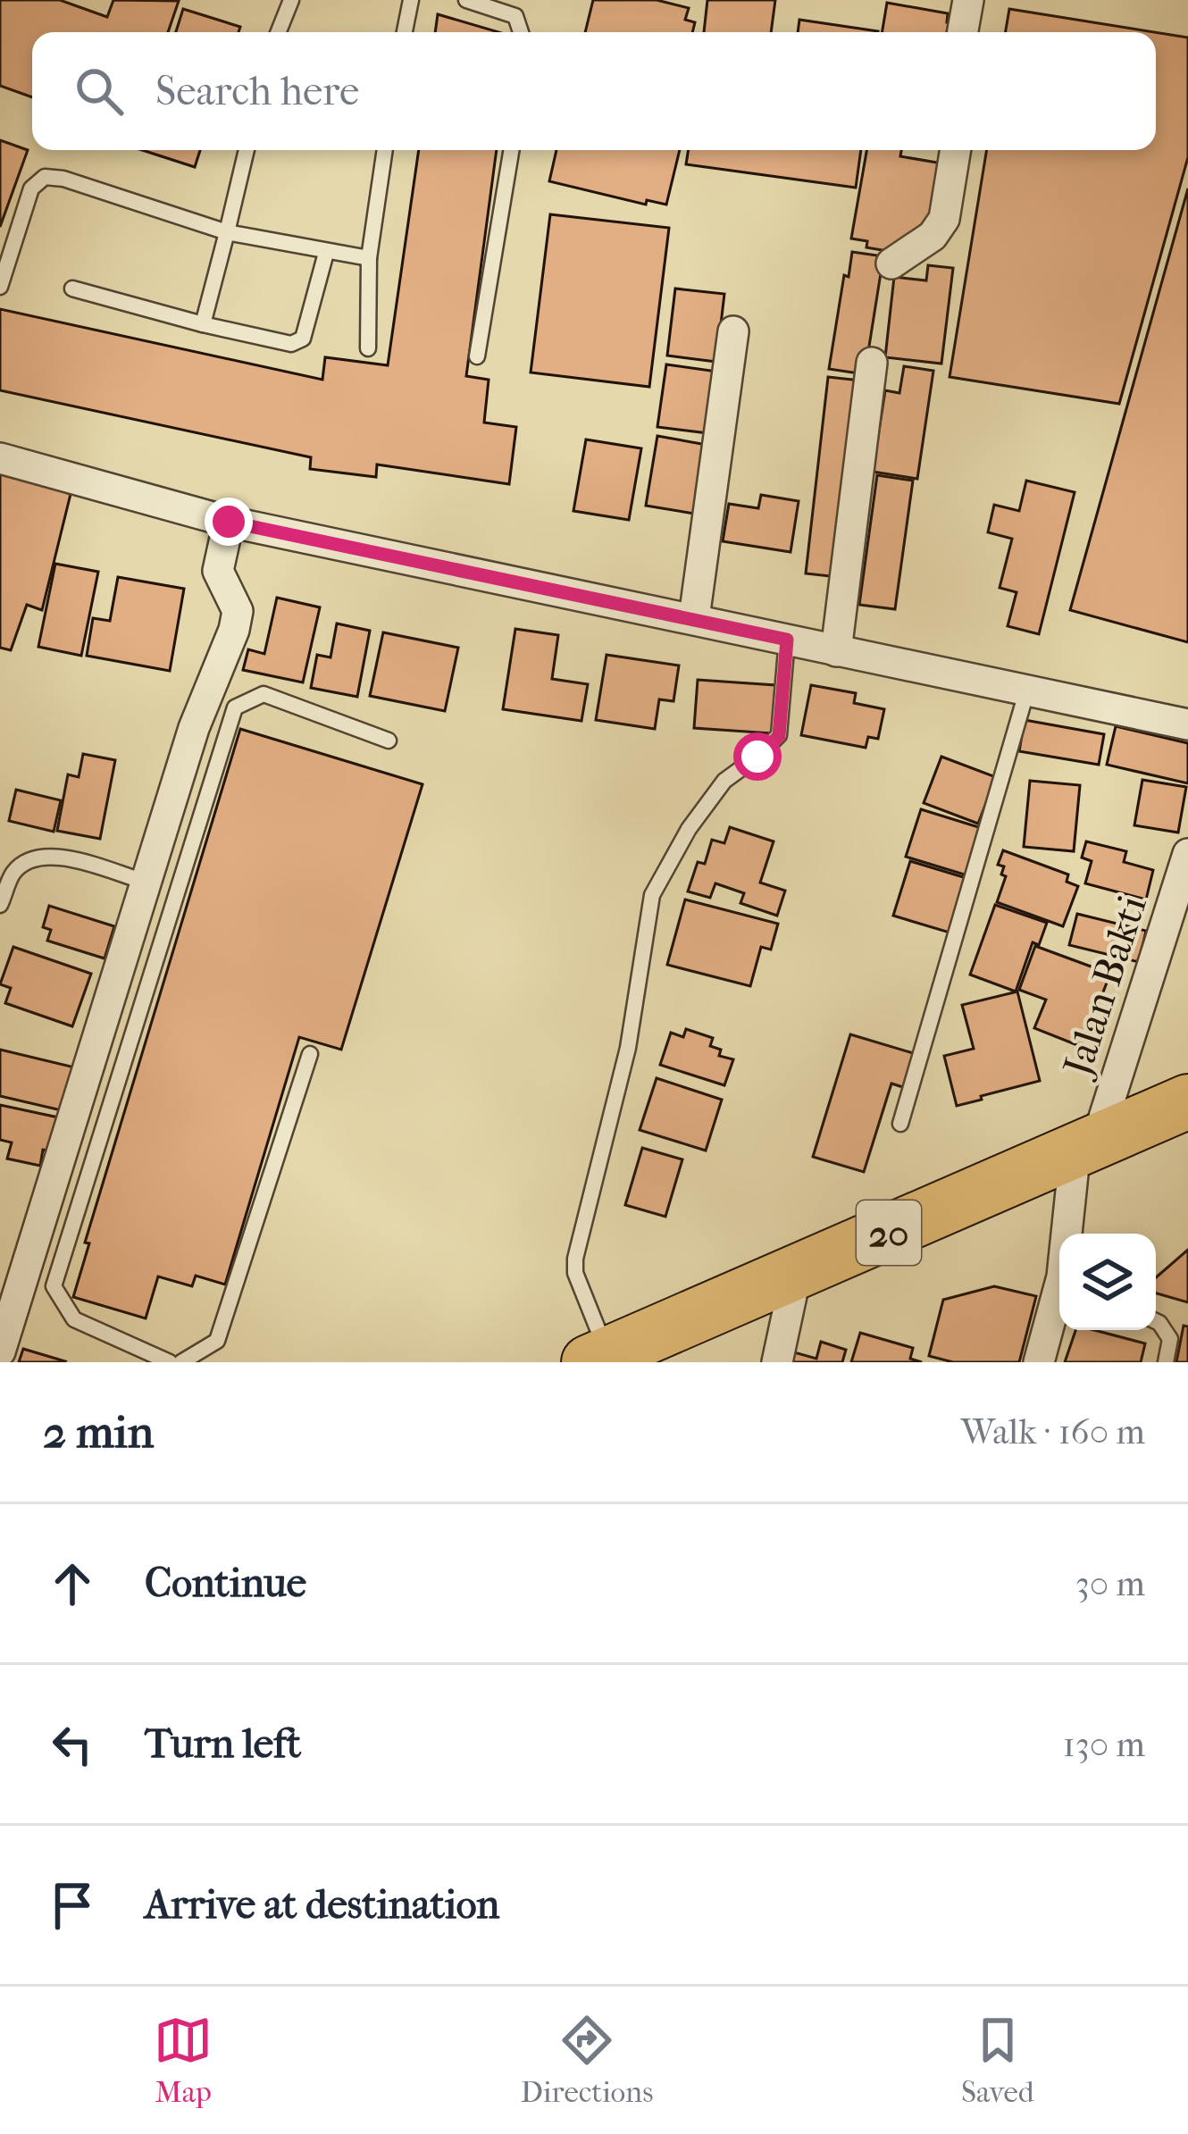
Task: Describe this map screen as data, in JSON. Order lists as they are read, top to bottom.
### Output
{
  "streets": {
    "highway": ["20"],
    "street": ["Jalan Bakti"]
  },
  "crossings": [
    ["Jalan Bakti", "20"]
  ],
  "page": {
    "search": "Search here",
    "heading": ["2 min", "Walk · 160 m"],
    "list": [
      ["Continue", "30 m"],
      ["Turn left", "130 m"],
      "Arrive at destination"
    ],
    "nav": ["Map", "Directions", "Saved"]
  }
}
